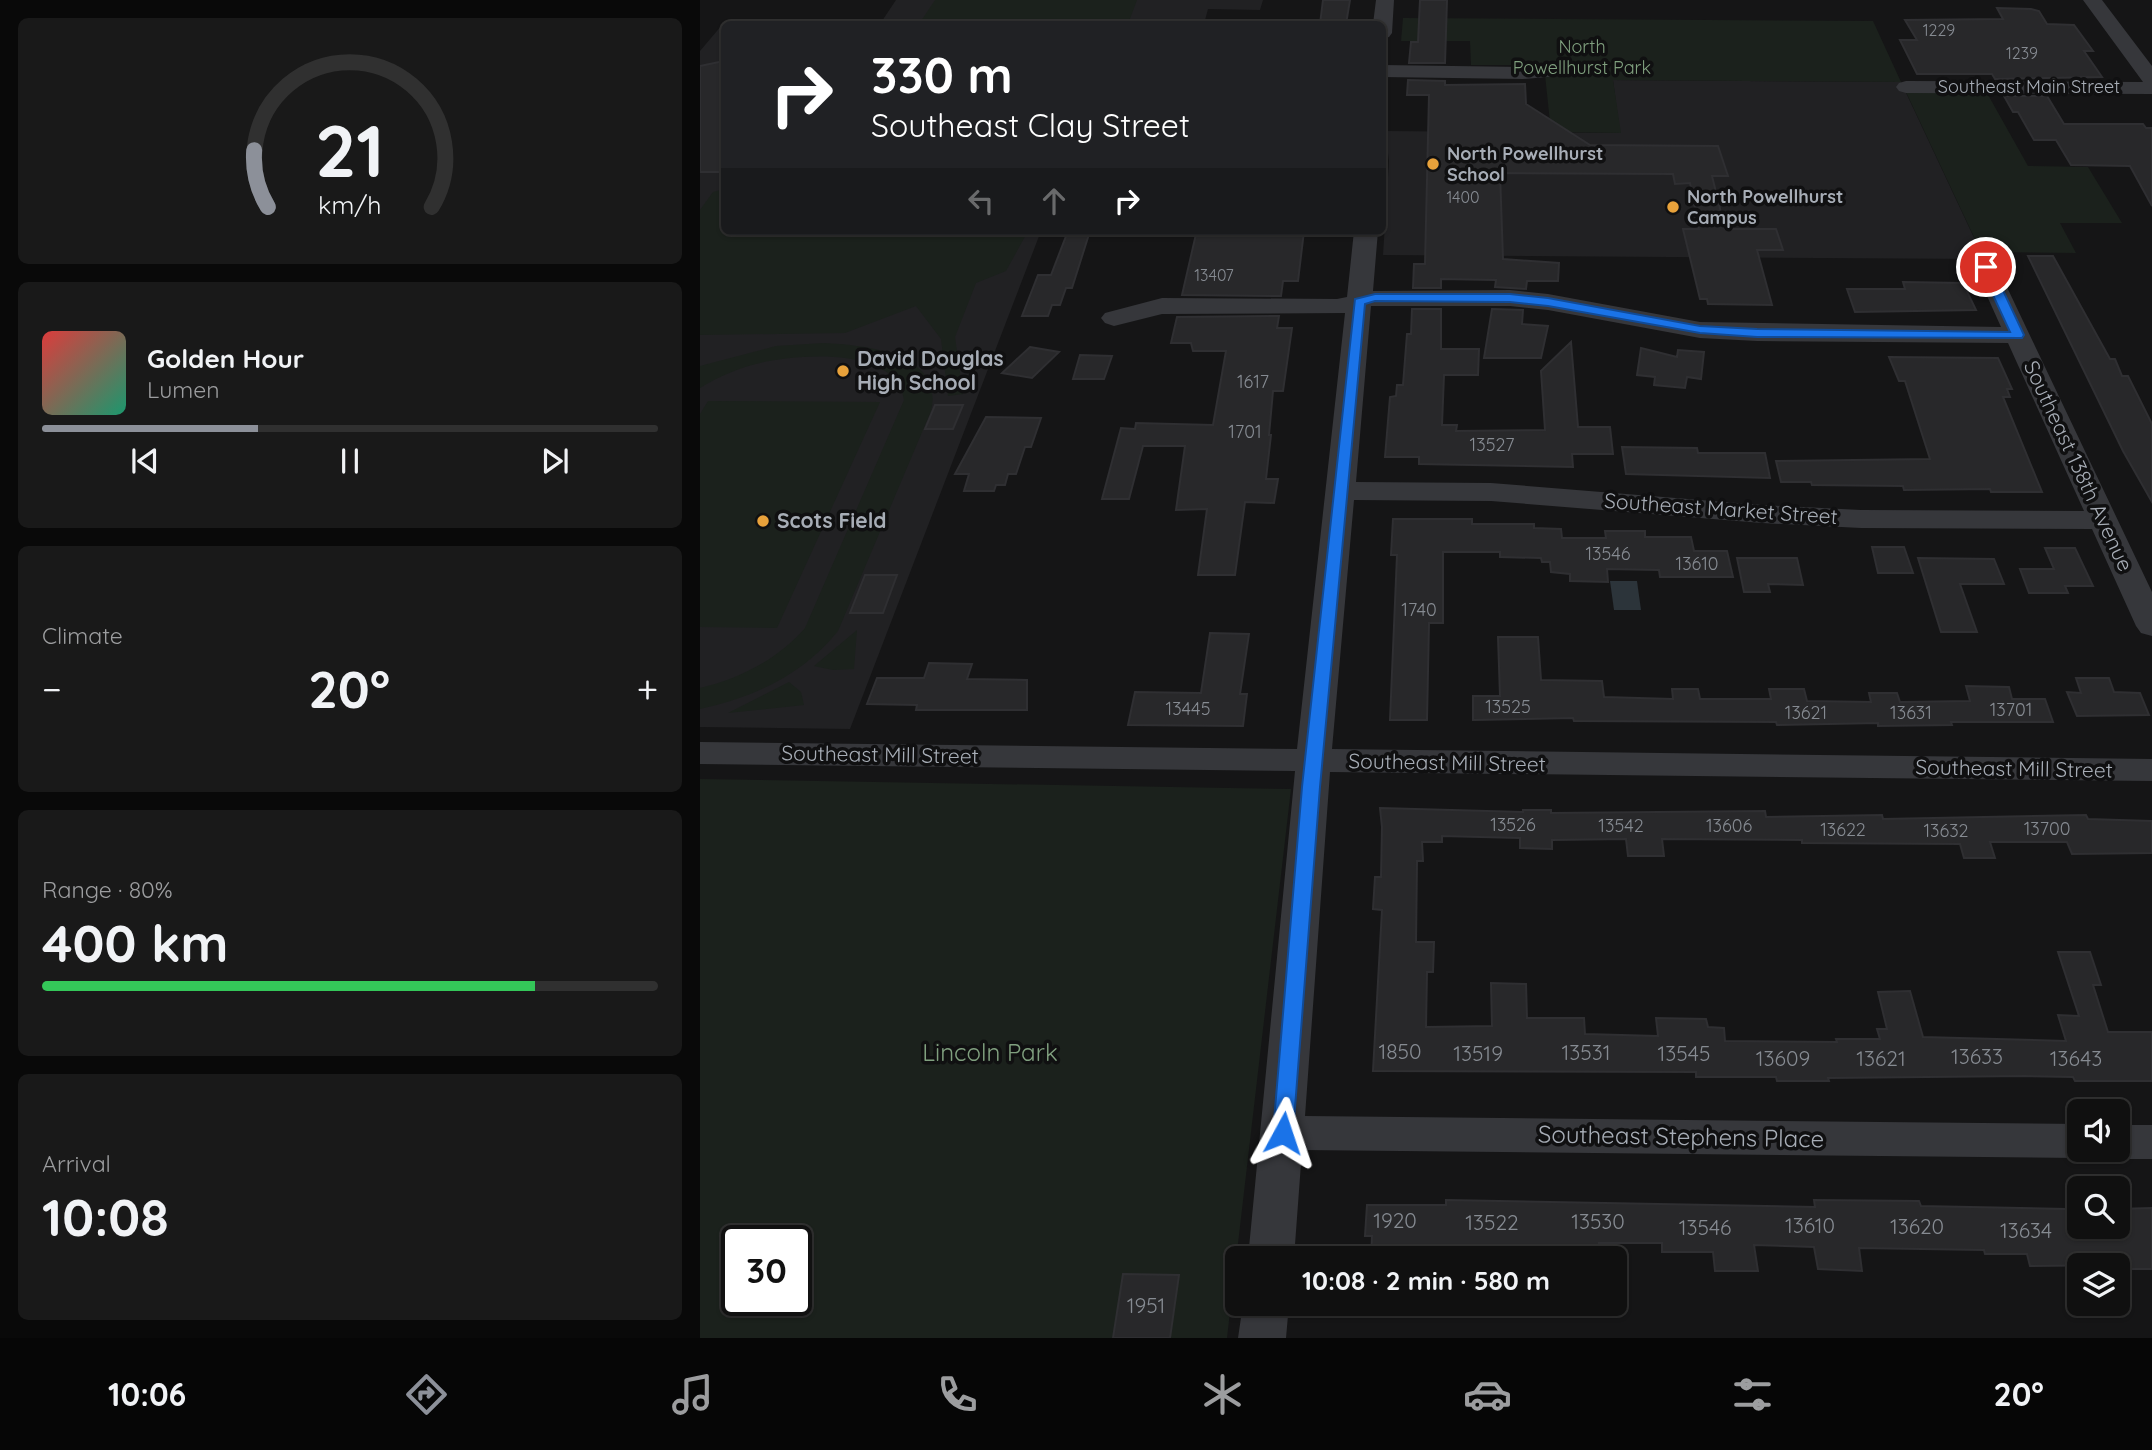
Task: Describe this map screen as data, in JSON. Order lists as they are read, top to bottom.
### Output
{
  "streets": {
    "street": [
      "Southeast Main Street",
      "Southeast 138th Avenue",
      "Southeast Market Street",
      "Southeast Mill Street",
      "Southeast Stephens Place"
    ]
  },
  "crossings": [
    ["Southeast 138th Avenue", "Southeast Market Street"]
  ],
  "parks": ["North Powellhurst Park", "Lincoln Park"],
  "places": [
    "North Powellhurst School",
    "North Powellhurst Campus",
    "David Douglas High School",
    "Scots Field"
  ],
  "house_numbers": [
    "1229",
    "1239",
    "1400",
    "13407",
    "1617",
    "1701",
    "13527",
    "13546",
    "13610",
    "1740",
    "13525",
    "13445",
    "13701",
    "13621",
    "13631",
    "13526",
    "13542",
    "13606",
    "13700",
    "13622",
    "13632",
    "1850",
    "13531",
    "13519",
    "13545",
    "13633",
    "13609",
    "13621",
    "13643",
    "1920",
    "13530",
    "13522",
    "13610",
    "13620",
    "13546",
    "13634",
    "1951"
  ],
  "page": {
    "turn": ["330 m", "Southeast Clay Street"],
    "song": ["Golden Hour", "Lumen"],
    "tile": [
      "Climate",
      ["Range · 80%", "400 km"],
      ["Arrival", "10:08"]
    ],
    "heat": ["−", "20°", "+"],
    "limit": "30",
    "trip": "10:08 · 2 min · 580 m",
    "tabs": ["10:06", "20°"],
    "gauge": ["21", "km/h"]
  }
}
